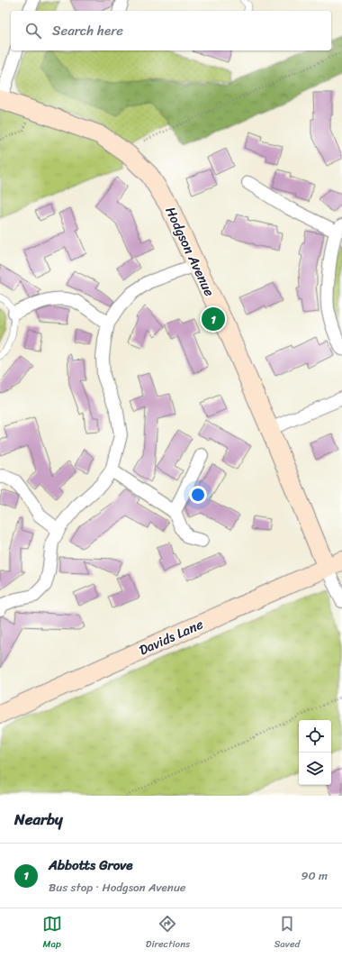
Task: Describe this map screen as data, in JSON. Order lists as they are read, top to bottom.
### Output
{
  "streets": {
    "street": ["Hodgson Avenue", "Davids Lane"]
  },
  "crossings": [
    ["Hodgson Avenue", "Davids Lane"]
  ],
  "page": {
    "search": "Search here",
    "pins": "1",
    "heading": "Nearby",
    "list": [
      {
        "mark": "1",
        "name": "Abbotts Grove",
        "note": "Bus stop · Hodgson Avenue",
        "value": "90 m"
      }
    ],
    "nav": ["Map", "Directions", "Saved"]
  }
}
